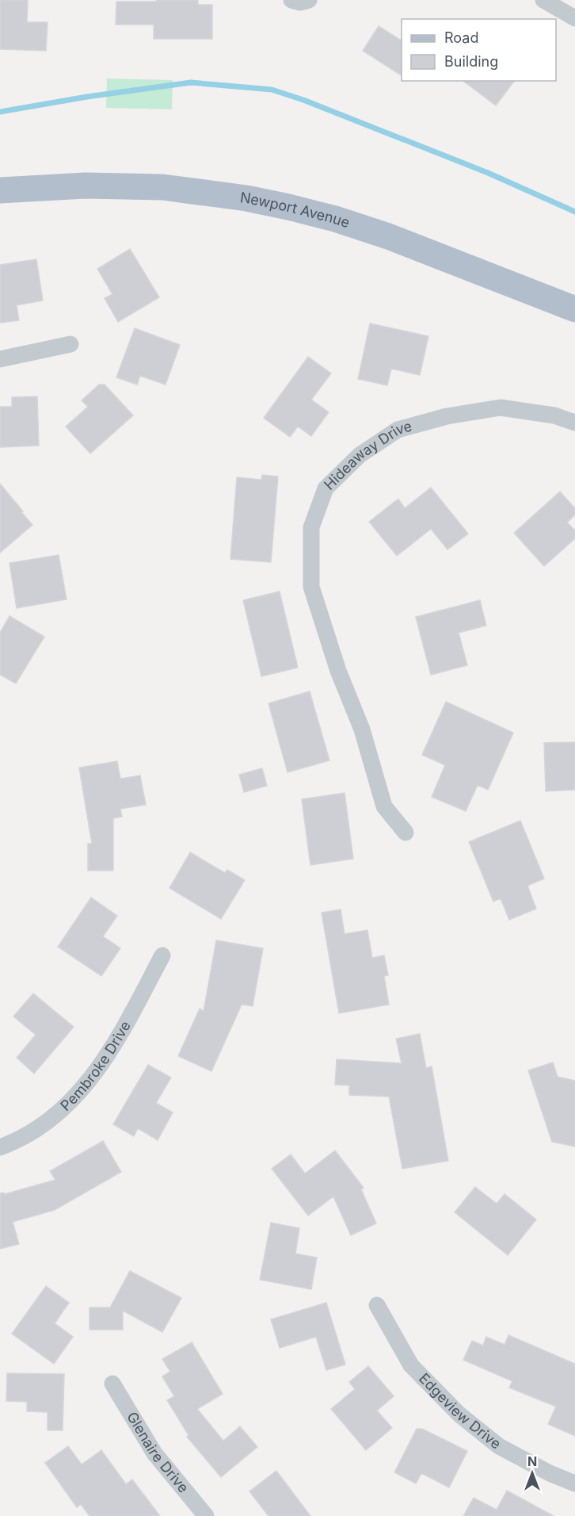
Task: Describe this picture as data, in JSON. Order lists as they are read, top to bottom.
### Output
{
  "streets": {
    "main road": ["Newport Avenue"],
    "street": [
      "Hideaway Drive",
      "Pembroke Drive",
      "Edgeview Drive",
      "Glenaire Drive"
    ]
  },
  "legend": ["Road", "Building"],
  "north": "top"
}
